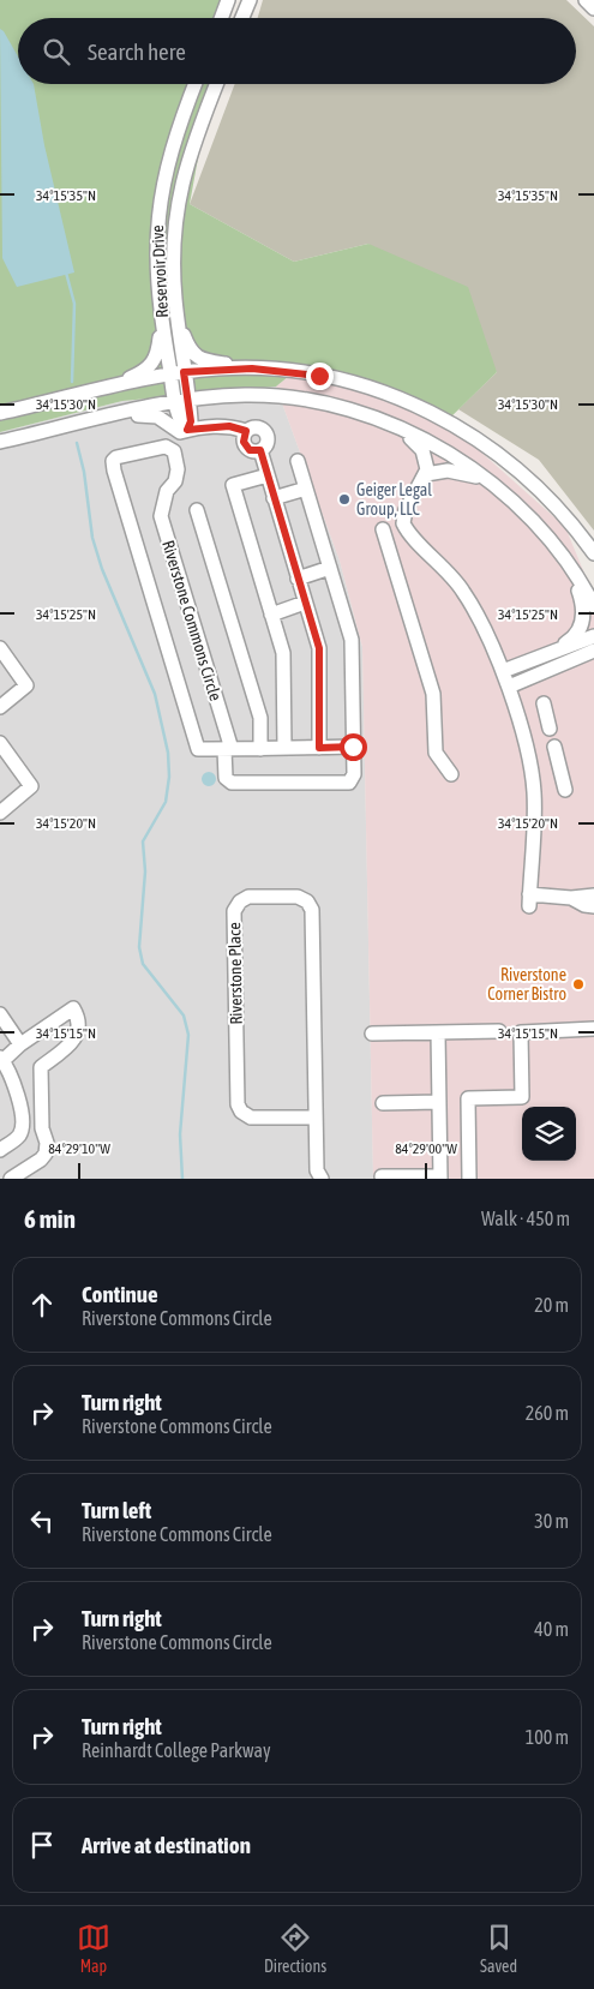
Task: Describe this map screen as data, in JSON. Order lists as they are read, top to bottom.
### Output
{
  "streets": {
    "street": ["Reservoir Drive", "Riverstone Commons Circle", "Riverstone Place"]
  },
  "places": ["Geiger Legal Group, LLC", "Riverstone Corner Bistro"],
  "page": {
    "search": "Search here",
    "heading": ["6 min", "Walk · 450 m"],
    "list": [
      ["Continue", "Riverstone Commons Circle", "20 m"],
      ["Turn right", "Riverstone Commons Circle", "260 m"],
      ["Turn left", "Riverstone Commons Circle", "30 m"],
      ["Turn right", "Riverstone Commons Circle", "40 m"],
      ["Turn right", "Reinhardt College Parkway", "100 m"],
      "Arrive at destination"
    ],
    "nav": ["Map", "Directions", "Saved"]
  },
  "coordinates": [
    "34°15'35\"N",
    "34°15'30\"N",
    "34°15'25\"N",
    "34°15'20\"N",
    "34°15'15\"N",
    "84°29'10\"W",
    "84°29'00\"W"
  ]
}
